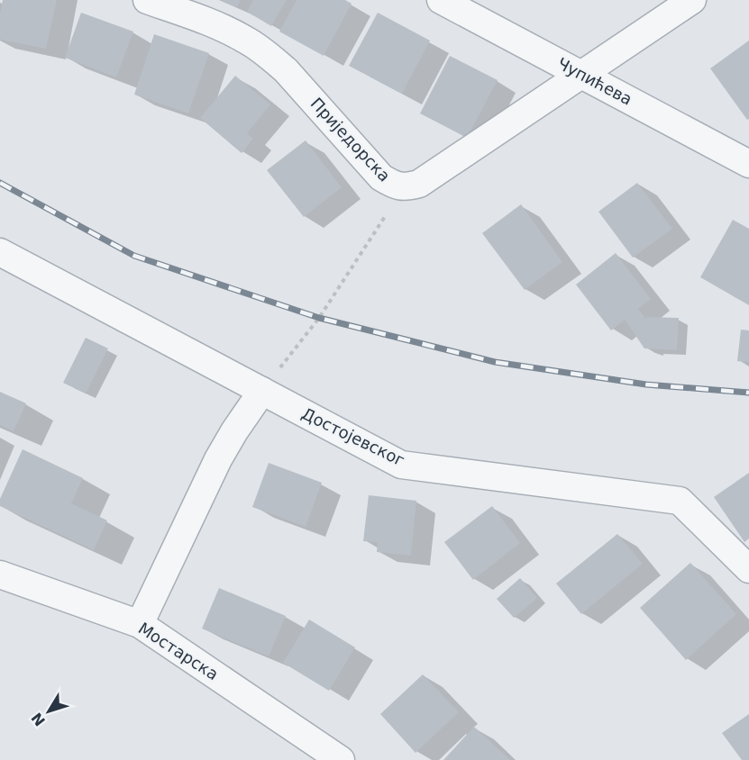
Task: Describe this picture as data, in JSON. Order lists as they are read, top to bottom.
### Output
{
  "streets": {
    "street": [
      "Чупићева",
      "Приједорска",
      "Достојевског",
      "Мостарска"
    ]
  },
  "crossings": [
    ["Чупићева", "Приједорска"]
  ],
  "north": "bottom left"
}
